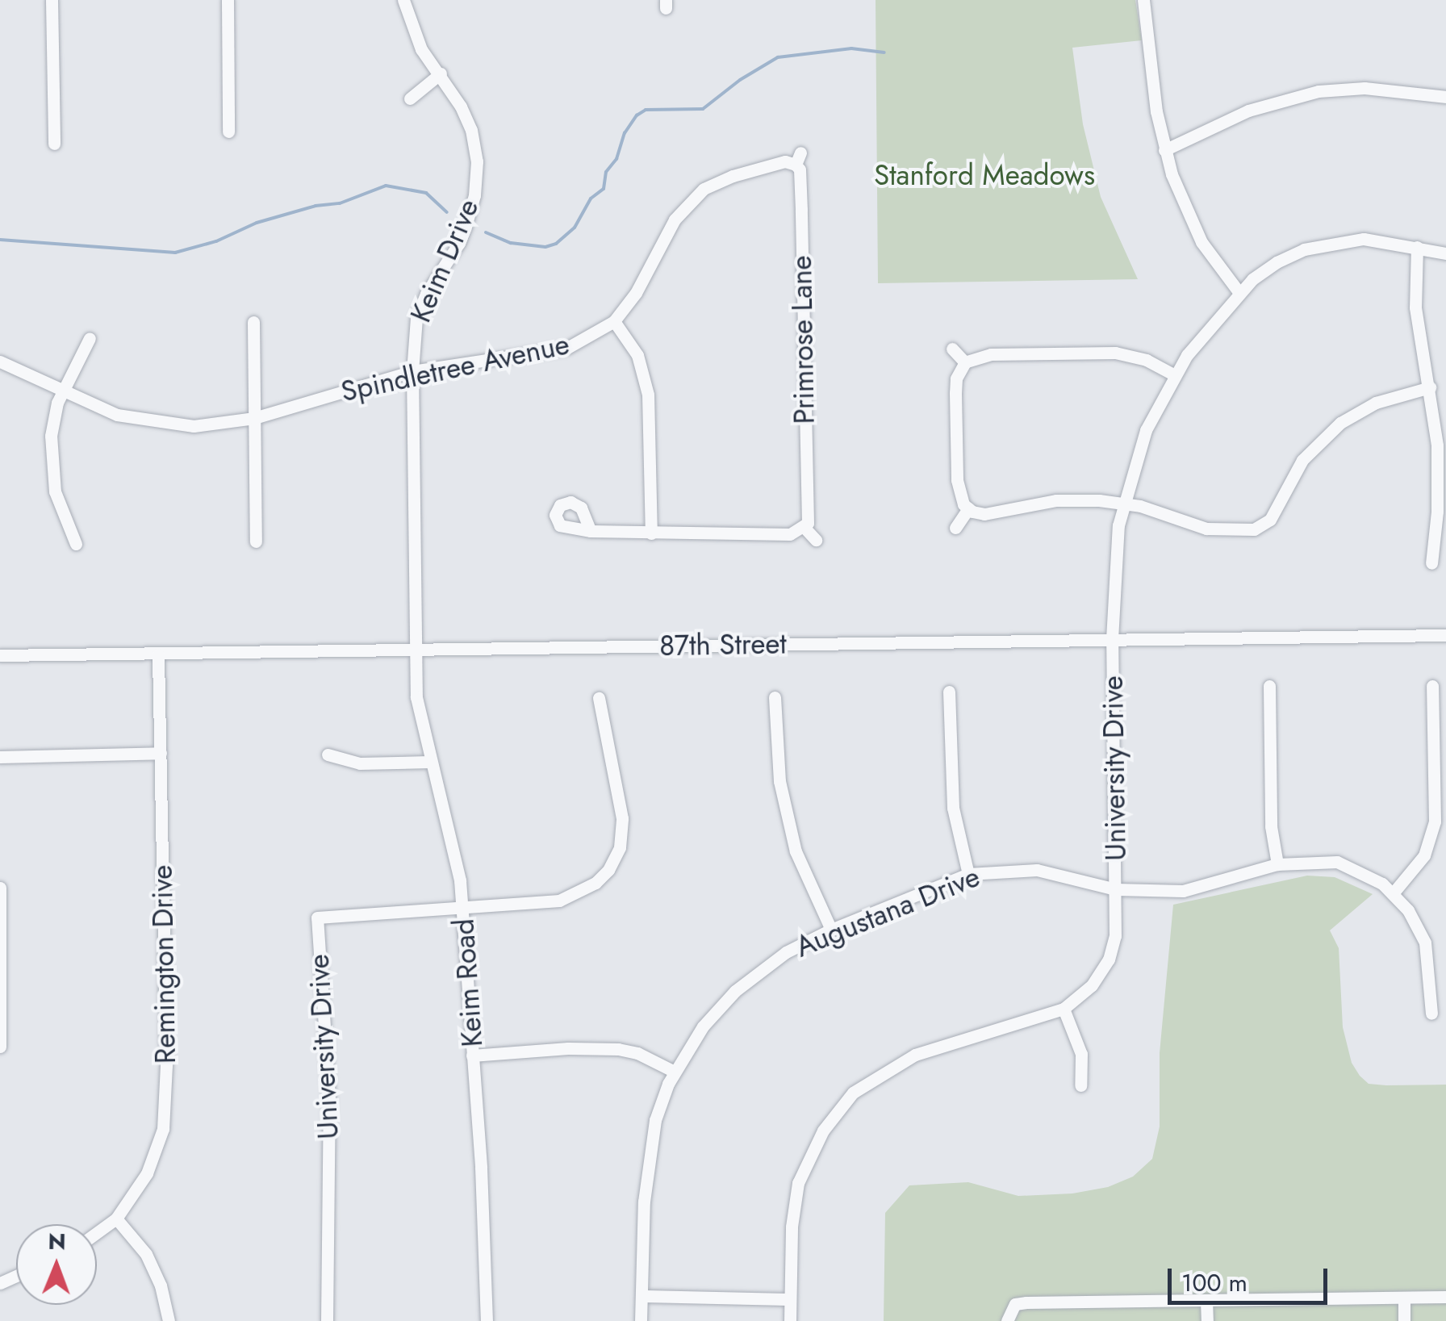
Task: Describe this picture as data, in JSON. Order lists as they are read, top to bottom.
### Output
{
  "streets": {
    "street": [
      "Keim Drive",
      "Primrose Lane",
      "Spindletree Avenue",
      "87th Street",
      "University Drive",
      "Augustana Drive",
      "Remington Drive",
      "Keim Road"
    ]
  },
  "crossings": [
    ["Keim Drive", "Spindletree Avenue"],
    ["Keim Drive", "87th Street"],
    ["Keim Drive", "Keim Road"],
    ["Primrose Lane", "Spindletree Avenue"],
    ["87th Street", "University Drive"],
    ["87th Street", "Remington Drive"],
    ["87th Street", "Keim Road"],
    ["University Drive", "Augustana Drive"],
    ["University Drive", "Keim Road"]
  ],
  "parks": ["Stanford Meadows"],
  "scale_bar": "100 m",
  "north": "top"
}
